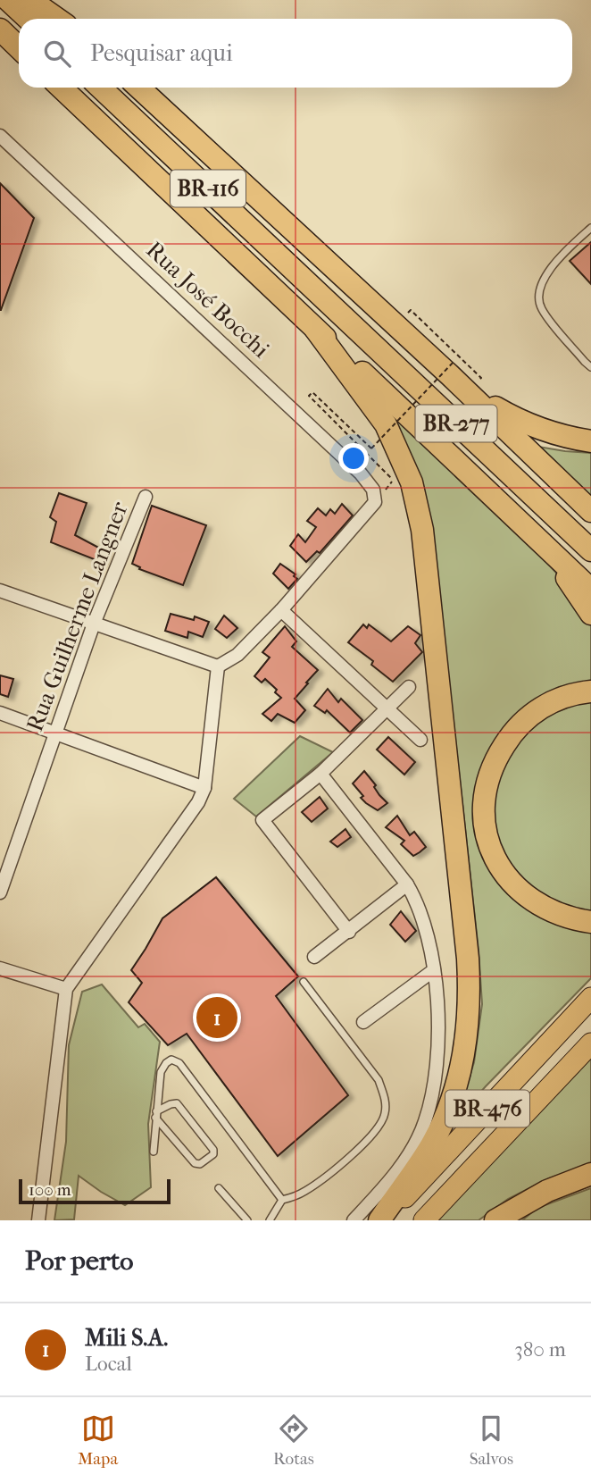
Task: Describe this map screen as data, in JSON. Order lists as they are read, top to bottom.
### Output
{
  "streets": {
    "highway": ["BR-116", "BR-277", "BR-476"],
    "street": ["Rua José Bocchi", "Rua Guilherme Langner"]
  },
  "crossings": [
    ["BR-116", "BR-277"]
  ],
  "scale_bar": "100 m",
  "page": {
    "search": "Pesquisar aqui",
    "pins": "1",
    "scale": "100 m",
    "heading": "Por perto",
    "list": [
      {
        "mark": "1",
        "name": "Mili S.A.",
        "note": "Local",
        "value": "380 m"
      }
    ],
    "nav": ["Mapa", "Rotas", "Salvos"]
  }
}
